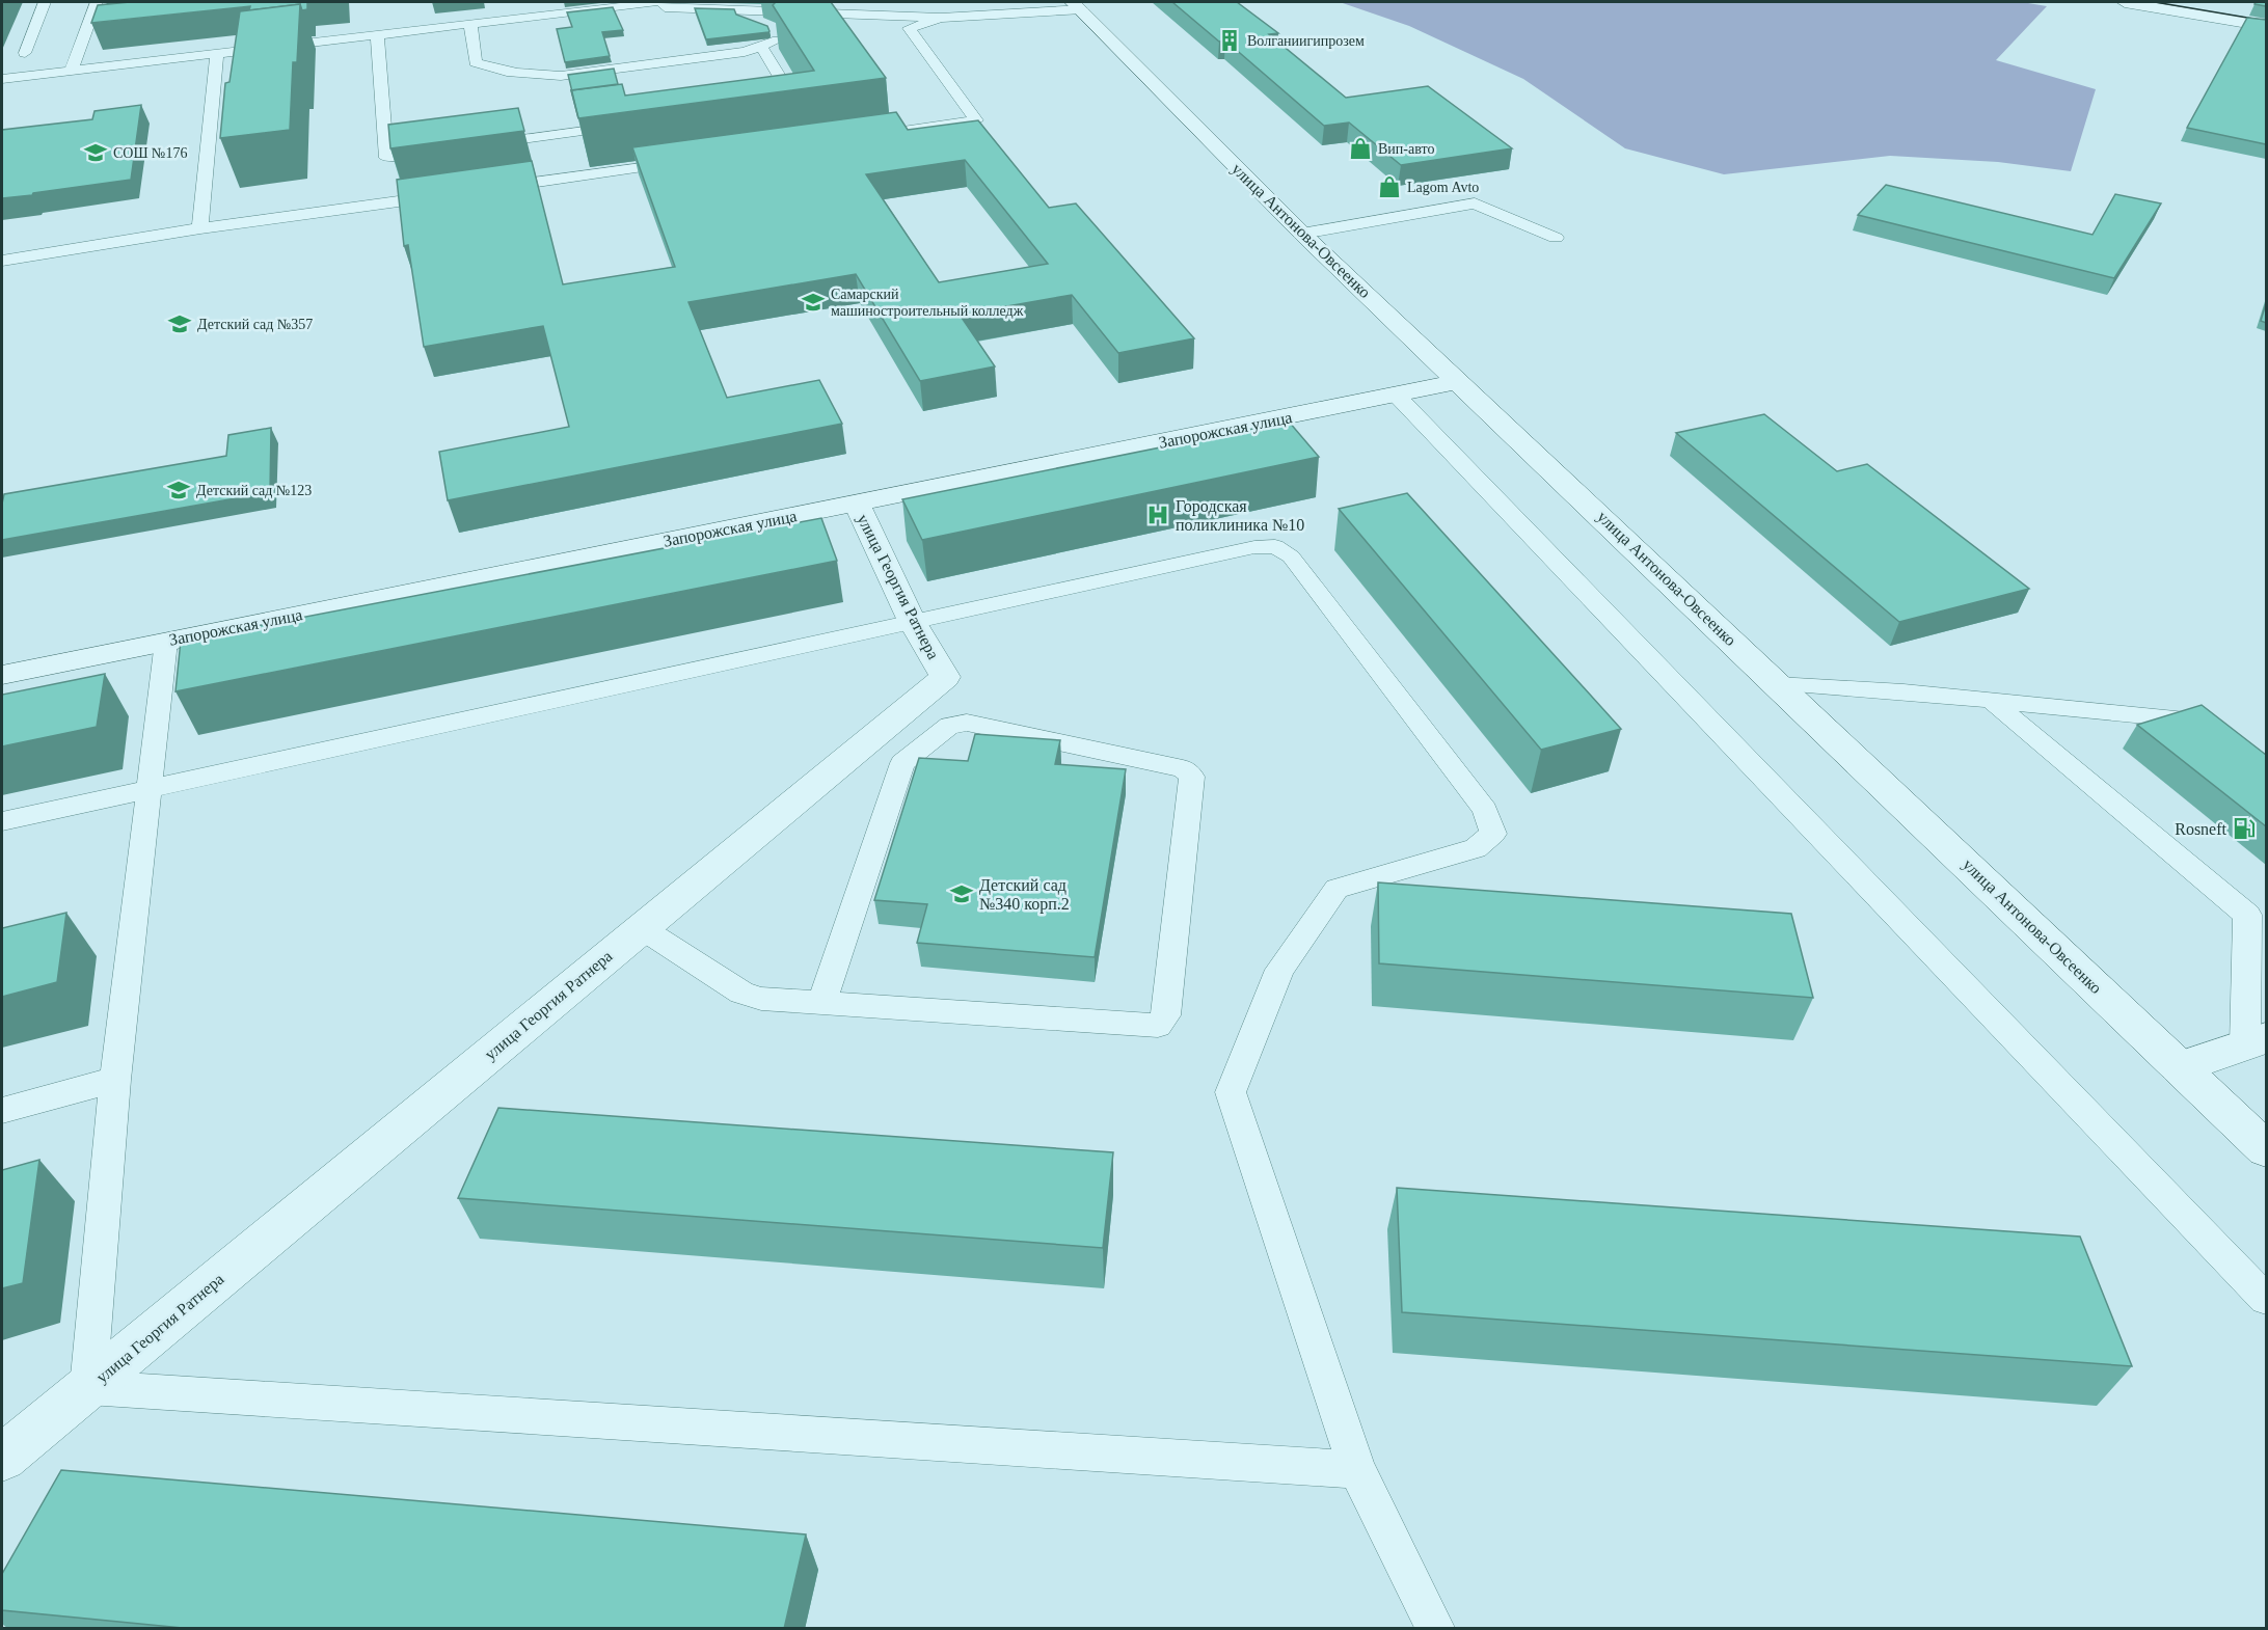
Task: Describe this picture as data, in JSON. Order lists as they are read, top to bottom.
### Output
{
  "streets": {
    "street": ["улица Антонова-Овсеенко", "Запорожская улица", "улица Георгия Ратнера"]
  },
  "crossings": [
    ["улица Антонова-Овсеенко", "Запорожская улица"],
    ["Запорожская улица", "улица Георгия Ратнера"]
  ],
  "places": {
    "building": ["Волганиигипрозем"],
    "shop": ["Вип-авто", "Lagom Avto"],
    "school or university": [
      "СОШ №176",
      "Самарский машиностроительный колледж",
      "Детский сад №357",
      "Детский сад №123",
      "Детский сад №340 корп.2"
    ],
    "hospital": ["Городская поликлиника №10"],
    "fuel station": ["Rosneft"]
  }
}
